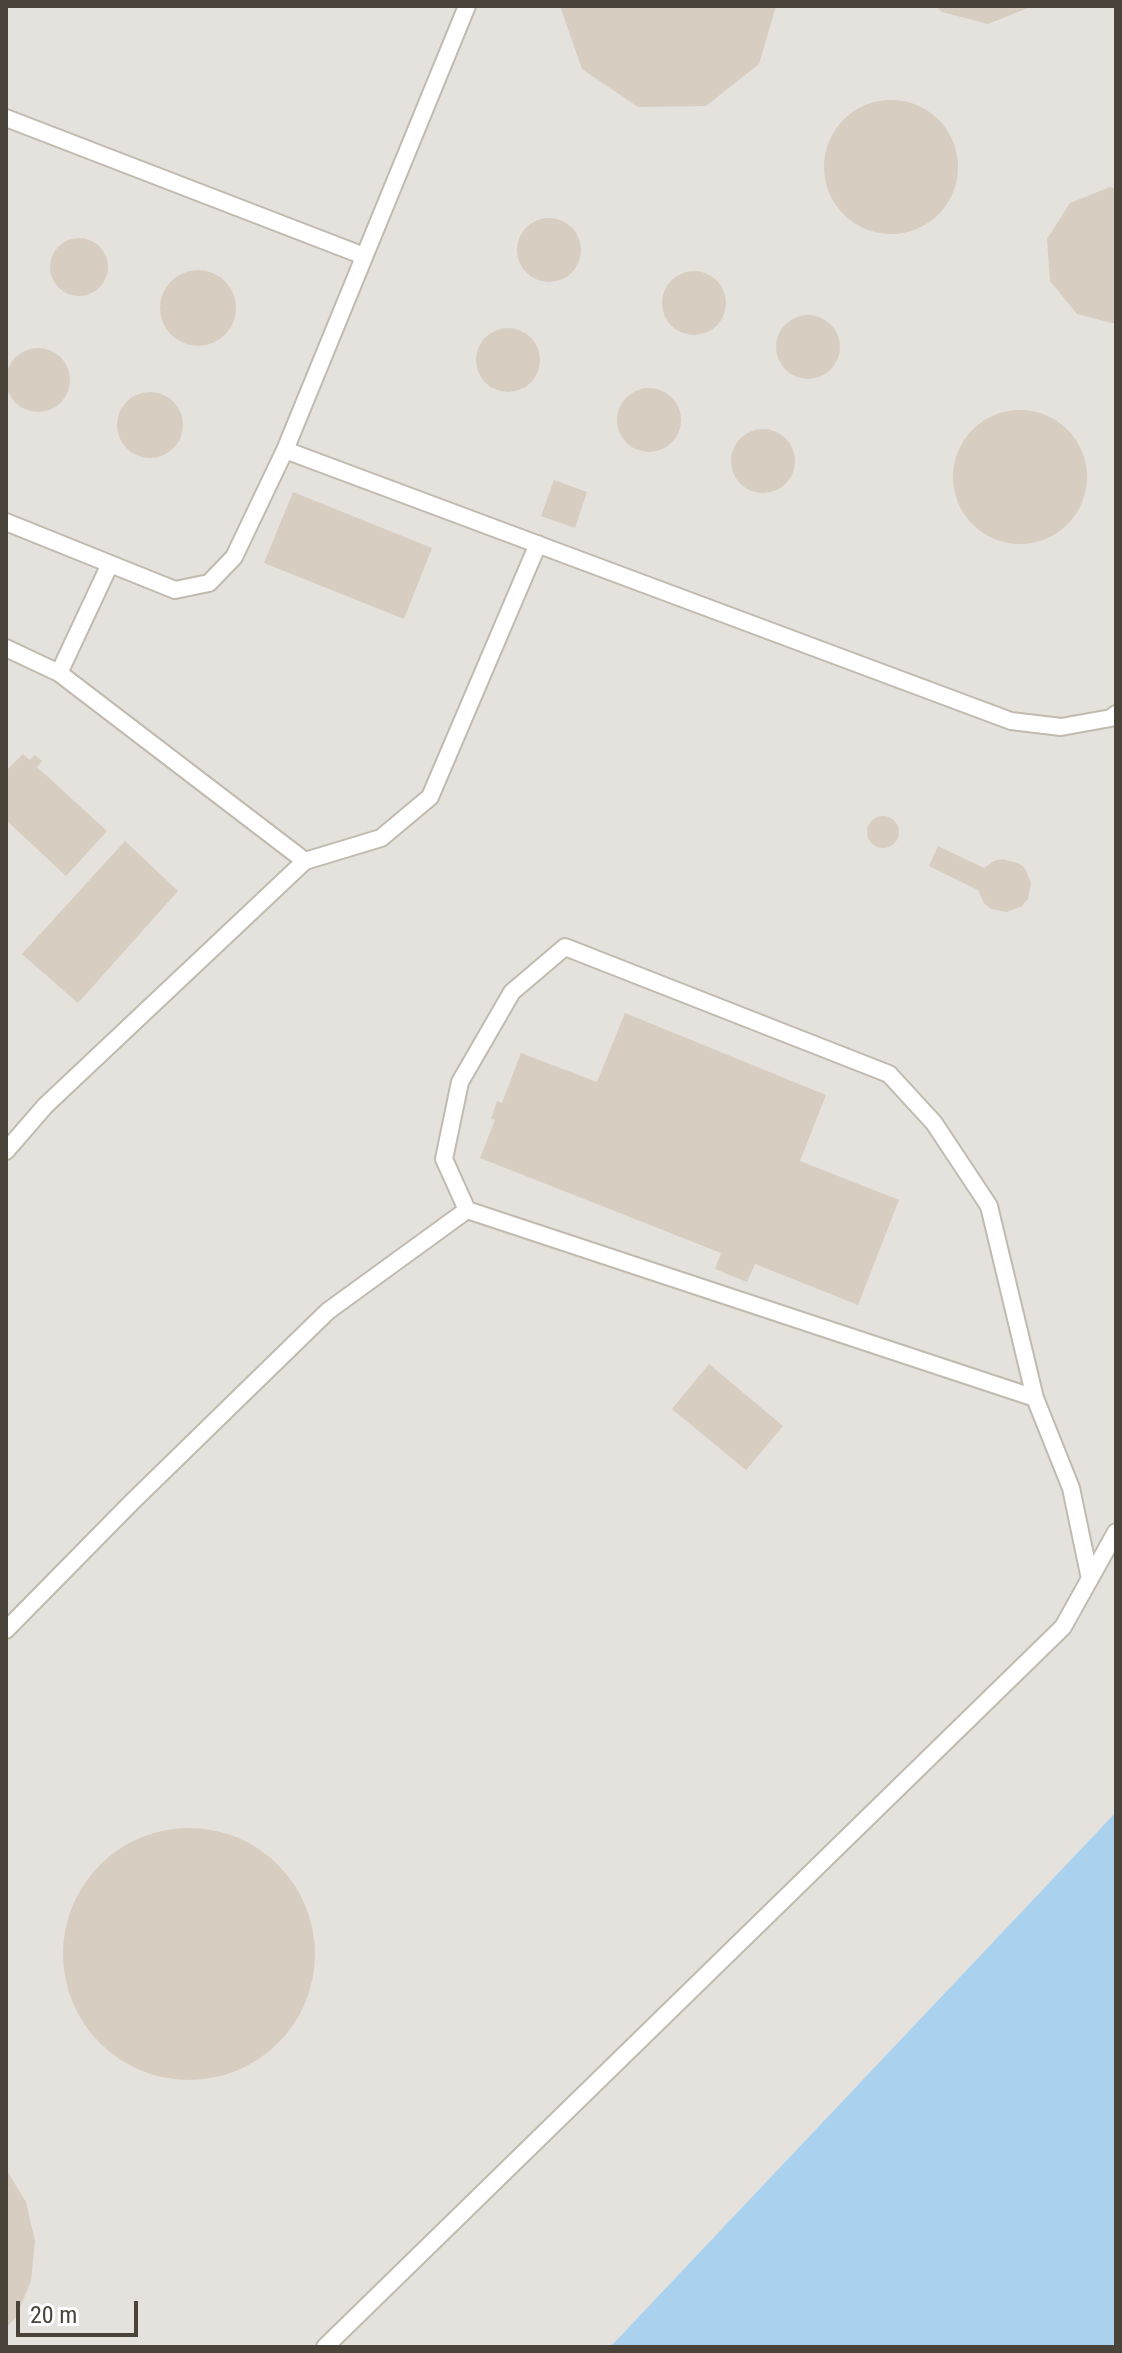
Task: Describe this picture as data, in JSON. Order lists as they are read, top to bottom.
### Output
{
  "scale_bar": "20 m"
}
